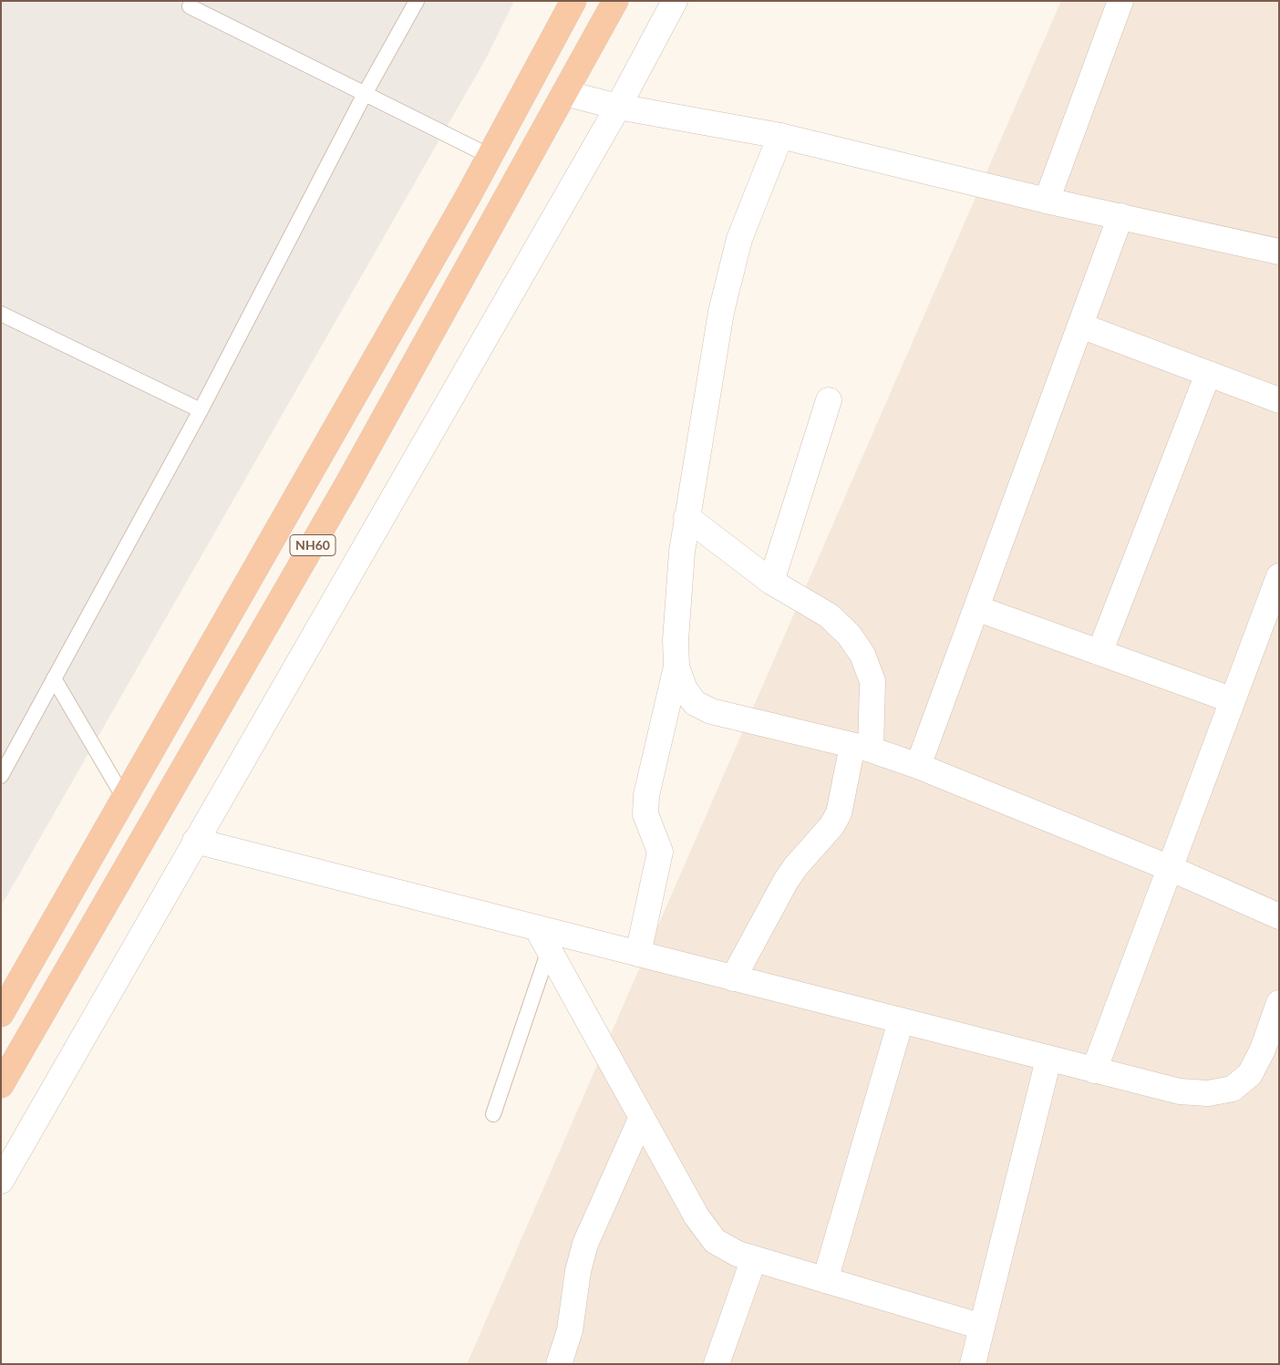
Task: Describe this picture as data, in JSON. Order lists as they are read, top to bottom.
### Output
{
  "streets": {
    "highway": ["NH60"]
  }
}
